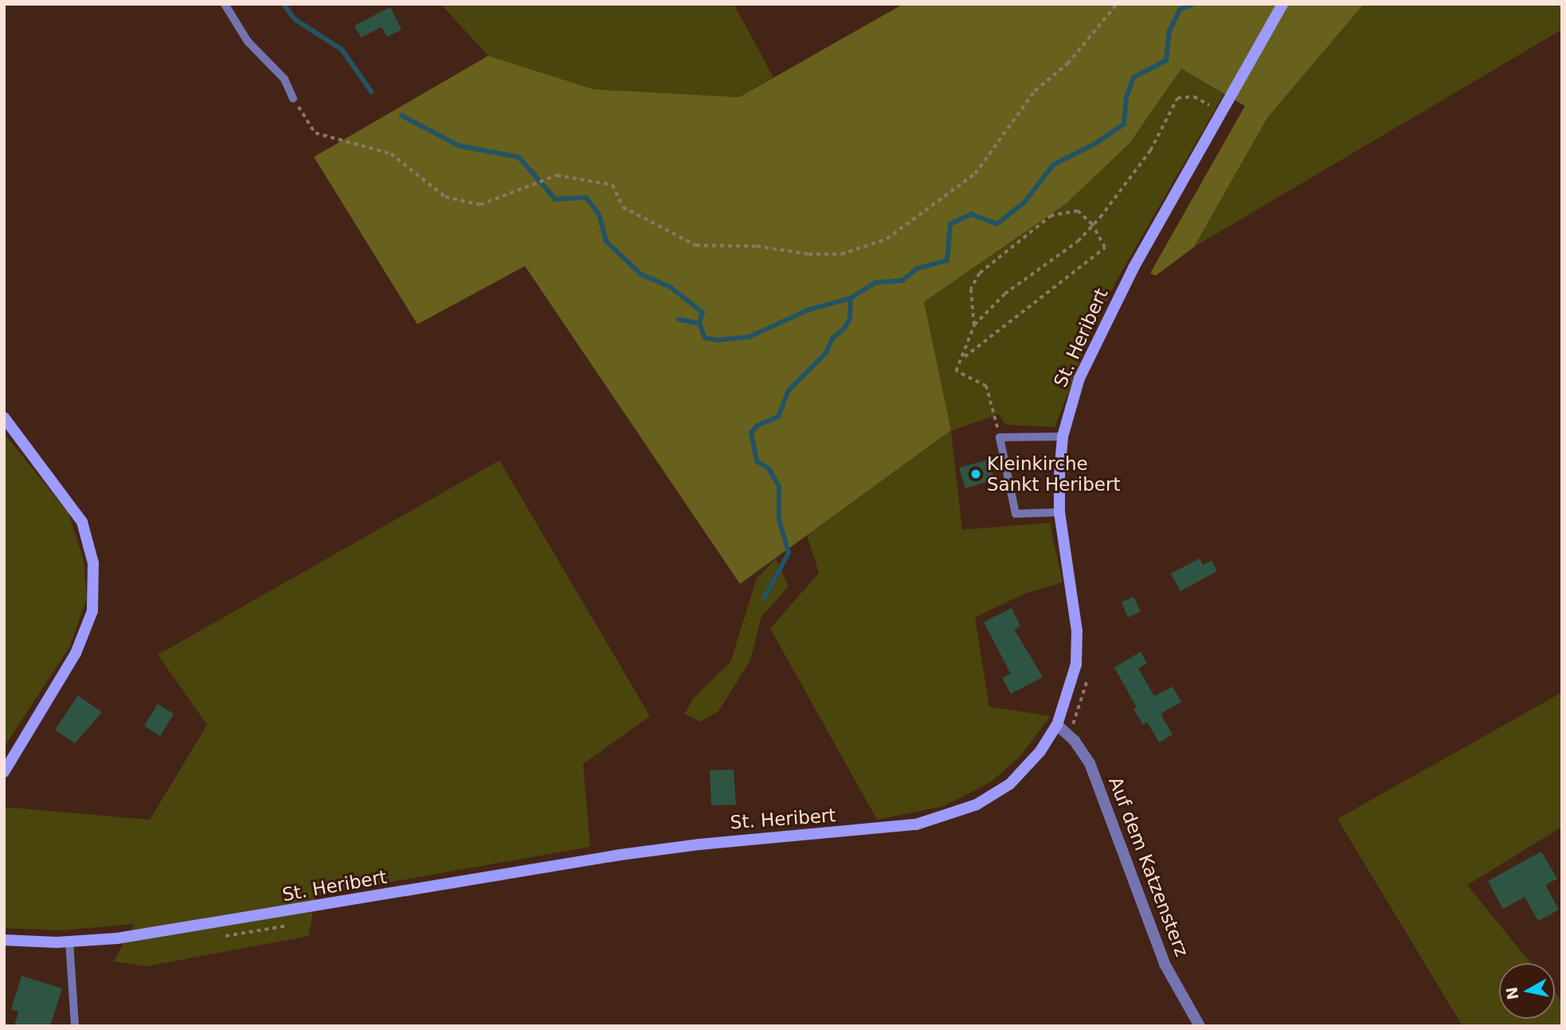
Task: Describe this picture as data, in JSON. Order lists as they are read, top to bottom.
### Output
{
  "streets": {
    "street": ["St. Heribert", "Auf dem Katzensterz"]
  },
  "crossings": [
    ["St. Heribert", "Auf dem Katzensterz"]
  ],
  "places": ["Kleinkirche Sankt Heribert"],
  "north": "left"
}
